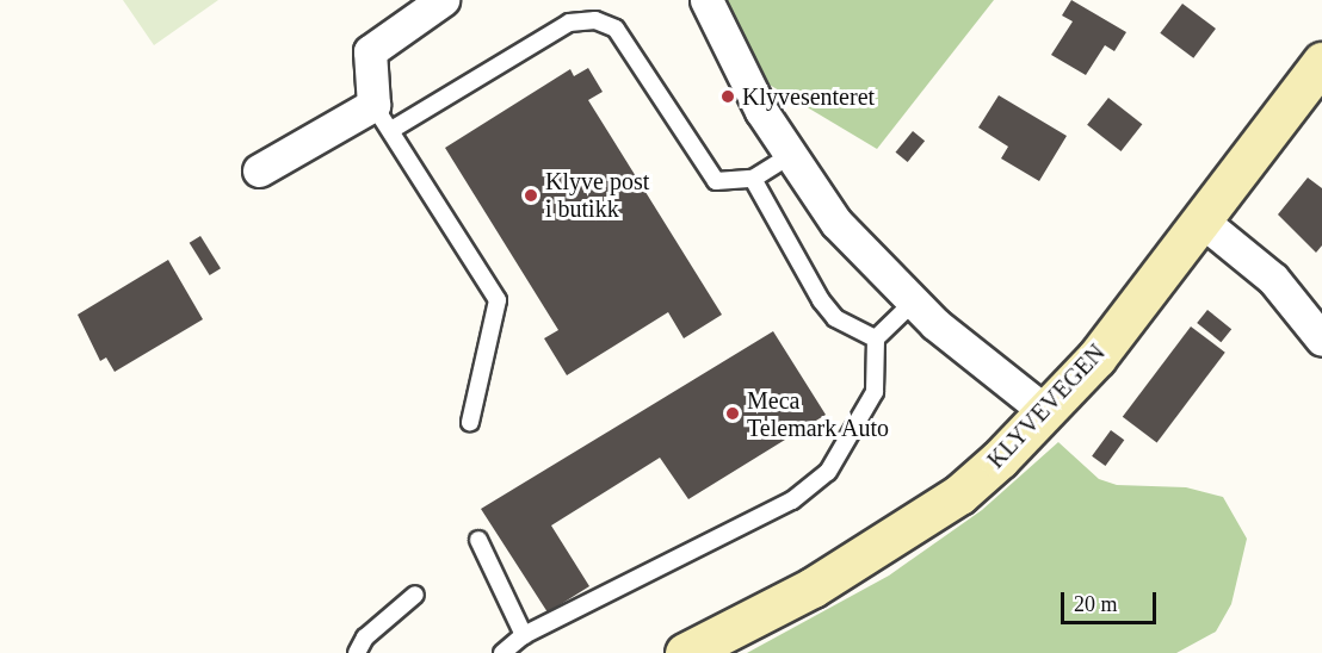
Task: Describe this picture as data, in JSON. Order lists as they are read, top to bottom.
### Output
{
  "streets": {
    "main road": ["KLYVEVEGEN"]
  },
  "places": ["Klyvesenteret", "Klyve post i butikk", "Meca Telemark Auto"],
  "scale_bar": "20 m"
}
